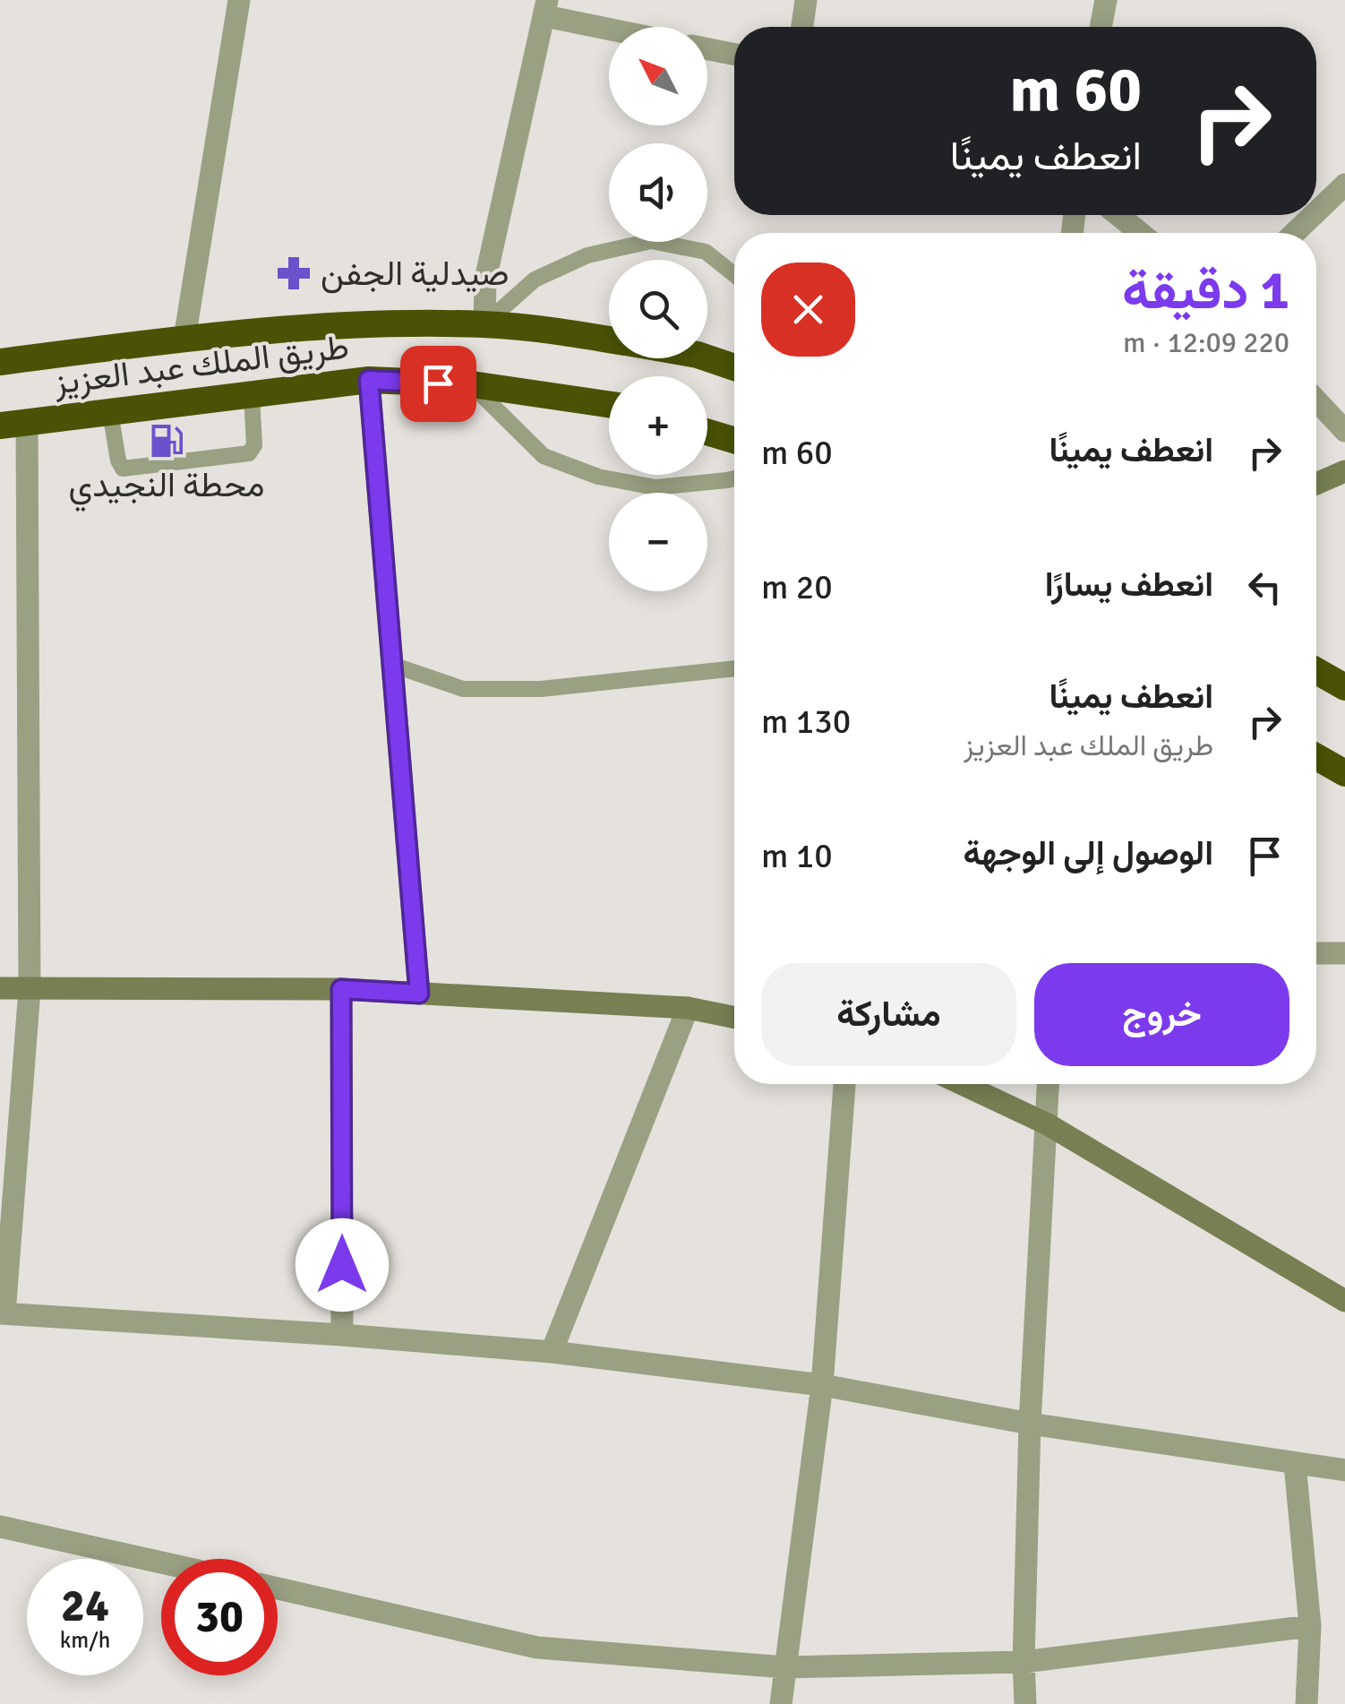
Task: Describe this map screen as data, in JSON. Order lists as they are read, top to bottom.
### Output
{
  "streets": {
    "highway": ["طريق الملك عبد العزيز"]
  },
  "places": {
    "pharmacy": ["صيدلية الجفن"],
    "fuel station": ["محطة النجيدي"]
  },
  "north": "top left",
  "page": {
    "map_buttons": ["+", "−"],
    "turn": ["60 m", "انعطف يمينًا"],
    "heading": ["1 دقيقة", "220 m · 12:09"],
    "list": [
      {
        "name": "انعطف يمينًا",
        "value": "60 m"
      },
      {
        "name": "انعطف يسارًا",
        "value": "20 m"
      },
      {
        "name": "انعطف يمينًا",
        "note": "طريق الملك عبد العزيز",
        "value": "130 m"
      },
      {
        "name": "الوصول إلى الوجهة",
        "value": "10 m"
      }
    ],
    "buttons": ["خروج", "مشاركة"],
    "speed": "24 km/h",
    "limit": "30"
  }
}
